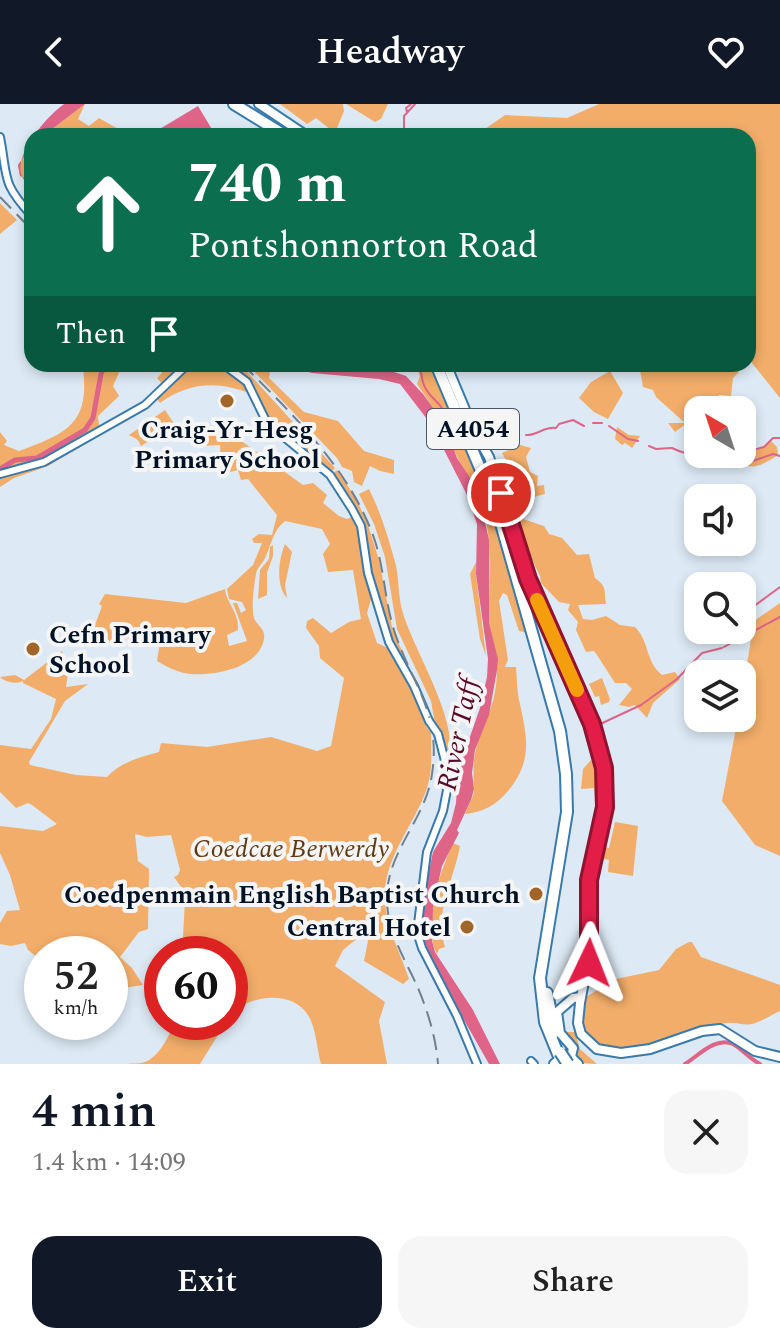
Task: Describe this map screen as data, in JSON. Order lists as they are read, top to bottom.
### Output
{
  "streets": {
    "main road": ["A4054"]
  },
  "water": ["River Taff"],
  "parks": ["Coedcae Berwerdy"],
  "places": [
    "Craig-Yr-Hesg Primary School",
    "Cefn Primary School",
    "Coedpenmain English Baptist Church",
    "Central Hotel"
  ],
  "north": "top left",
  "page": {
    "header": "Headway",
    "turn": ["740 m", "Pontshonnorton Road"],
    "then": "Then",
    "speed": "52 km/h",
    "limit": "60",
    "heading": ["4 min", "1.4 km · 14:09"],
    "buttons": ["Exit", "Share"]
  }
}
